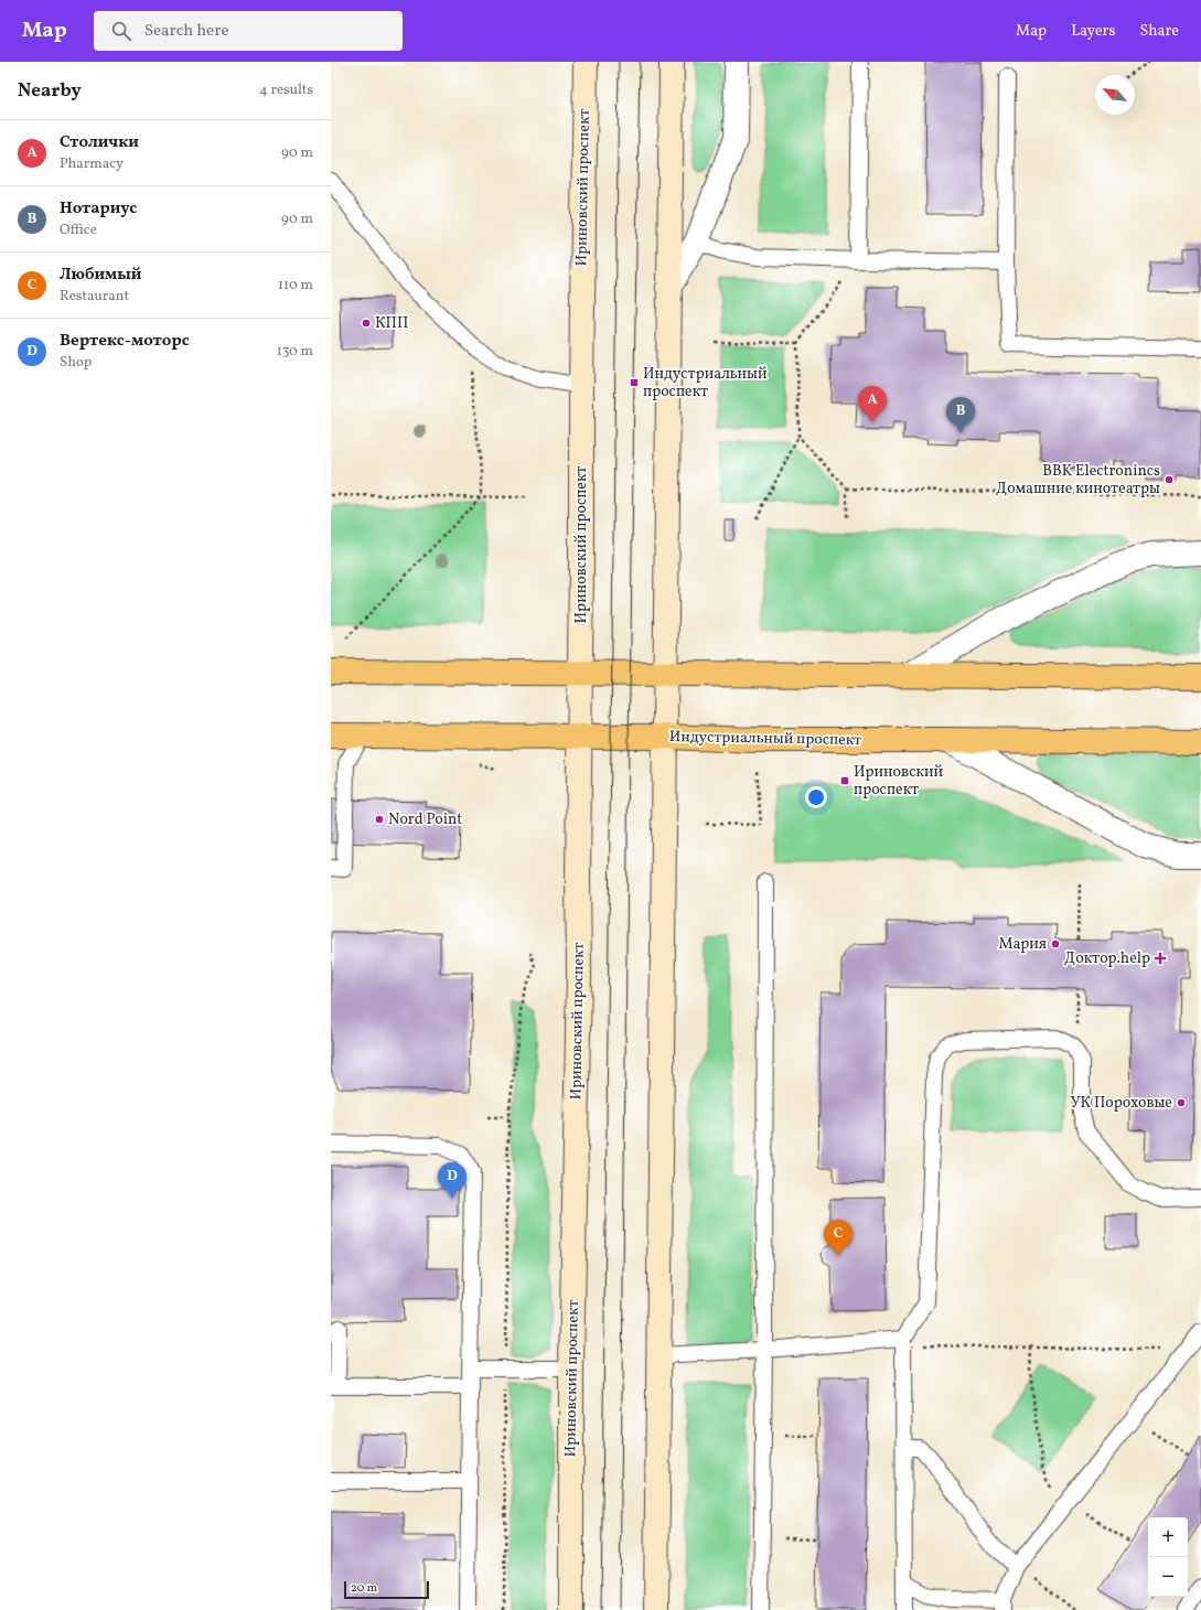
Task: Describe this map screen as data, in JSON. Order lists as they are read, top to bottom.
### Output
{
  "streets": {
    "main road": ["Ириновский проспект", "Индустриальный проспект"]
  },
  "crossings": [
    ["Ириновский проспект", "Индустриальный проспект"]
  ],
  "places": {
    "other": [
      "КПП",
      "BBK Electronincs Домашние кинотеатры",
      "Nord Point",
      "Мария",
      "УК Пороховые"
    ],
    "transit": ["Индустриальный проспект", "Ириновский проспект"],
    "health": ["Доктор.help"]
  },
  "scale_bar": "20 m",
  "north": "top left",
  "page": {
    "header": "Map",
    "search": "Search here",
    "nav": ["Map", "Layers", "Share"],
    "heading": ["Nearby", "4 results"],
    "list": [
      {
        "mark": "A",
        "name": "Столички",
        "note": "Pharmacy",
        "value": "90 m"
      },
      {
        "mark": "B",
        "name": "Нотариус",
        "note": "Office",
        "value": "90 m"
      },
      {
        "mark": "C",
        "name": "Любимый",
        "note": "Restaurant",
        "value": "110 m"
      },
      {
        "mark": "D",
        "name": "Вертекс-моторс",
        "note": "Shop",
        "value": "130 m"
      }
    ],
    "pins": [
      "A",
      "B",
      "D",
      "C"
    ],
    "map_buttons": ["+", "−"],
    "scale": "20 m"
  }
}
